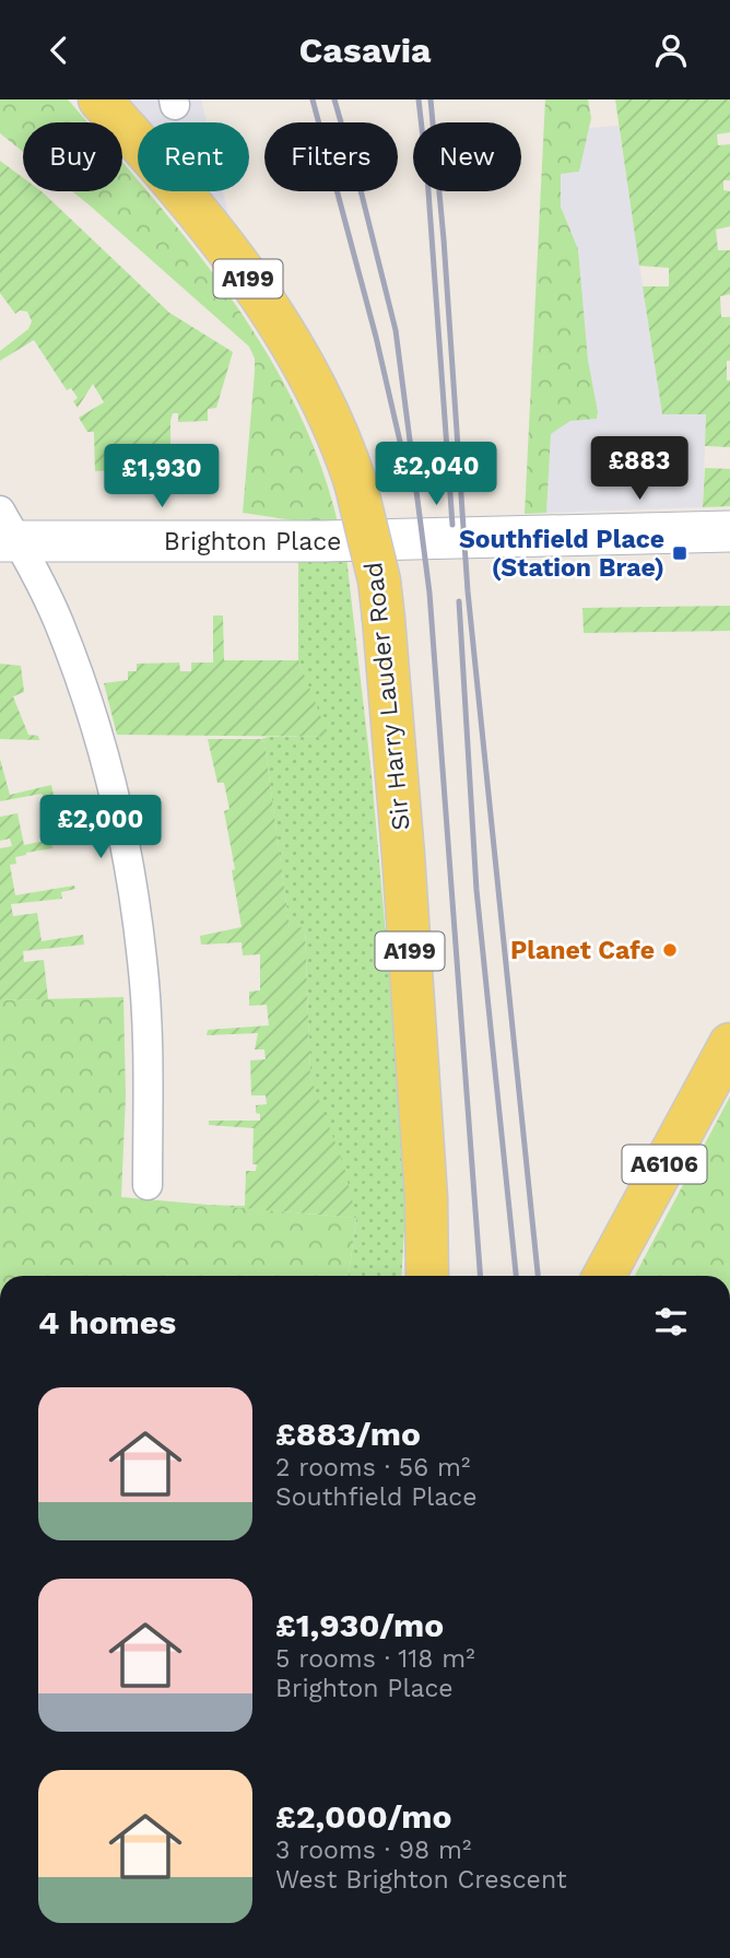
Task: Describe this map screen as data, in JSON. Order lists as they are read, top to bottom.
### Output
{
  "streets": {
    "main road": ["A199", "Sir Harry Lauder Road", "A6106"],
    "street": ["Brighton Place"]
  },
  "places": {
    "transit": ["Southfield Place (Station Brae)"],
    "other": ["Planet Cafe"]
  },
  "page": {
    "header": "Casavia",
    "chip": [
      "Buy",
      "Rent",
      "Filters",
      "New"
    ],
    "price": [
      "£883",
      "£2,040",
      "£1,930",
      "£2,000"
    ],
    "heading": "4 homes",
    "list": [
      {
        "name": "£883/mo",
        "note": "2 rooms · 56 m² · Southfield Place"
      },
      {
        "name": "£1,930/mo",
        "note": "5 rooms · 118 m² · Brighton Place"
      },
      {
        "name": "£2,000/mo",
        "note": "3 rooms · 98 m² · West Brighton Crescent"
      }
    ]
  }
}
